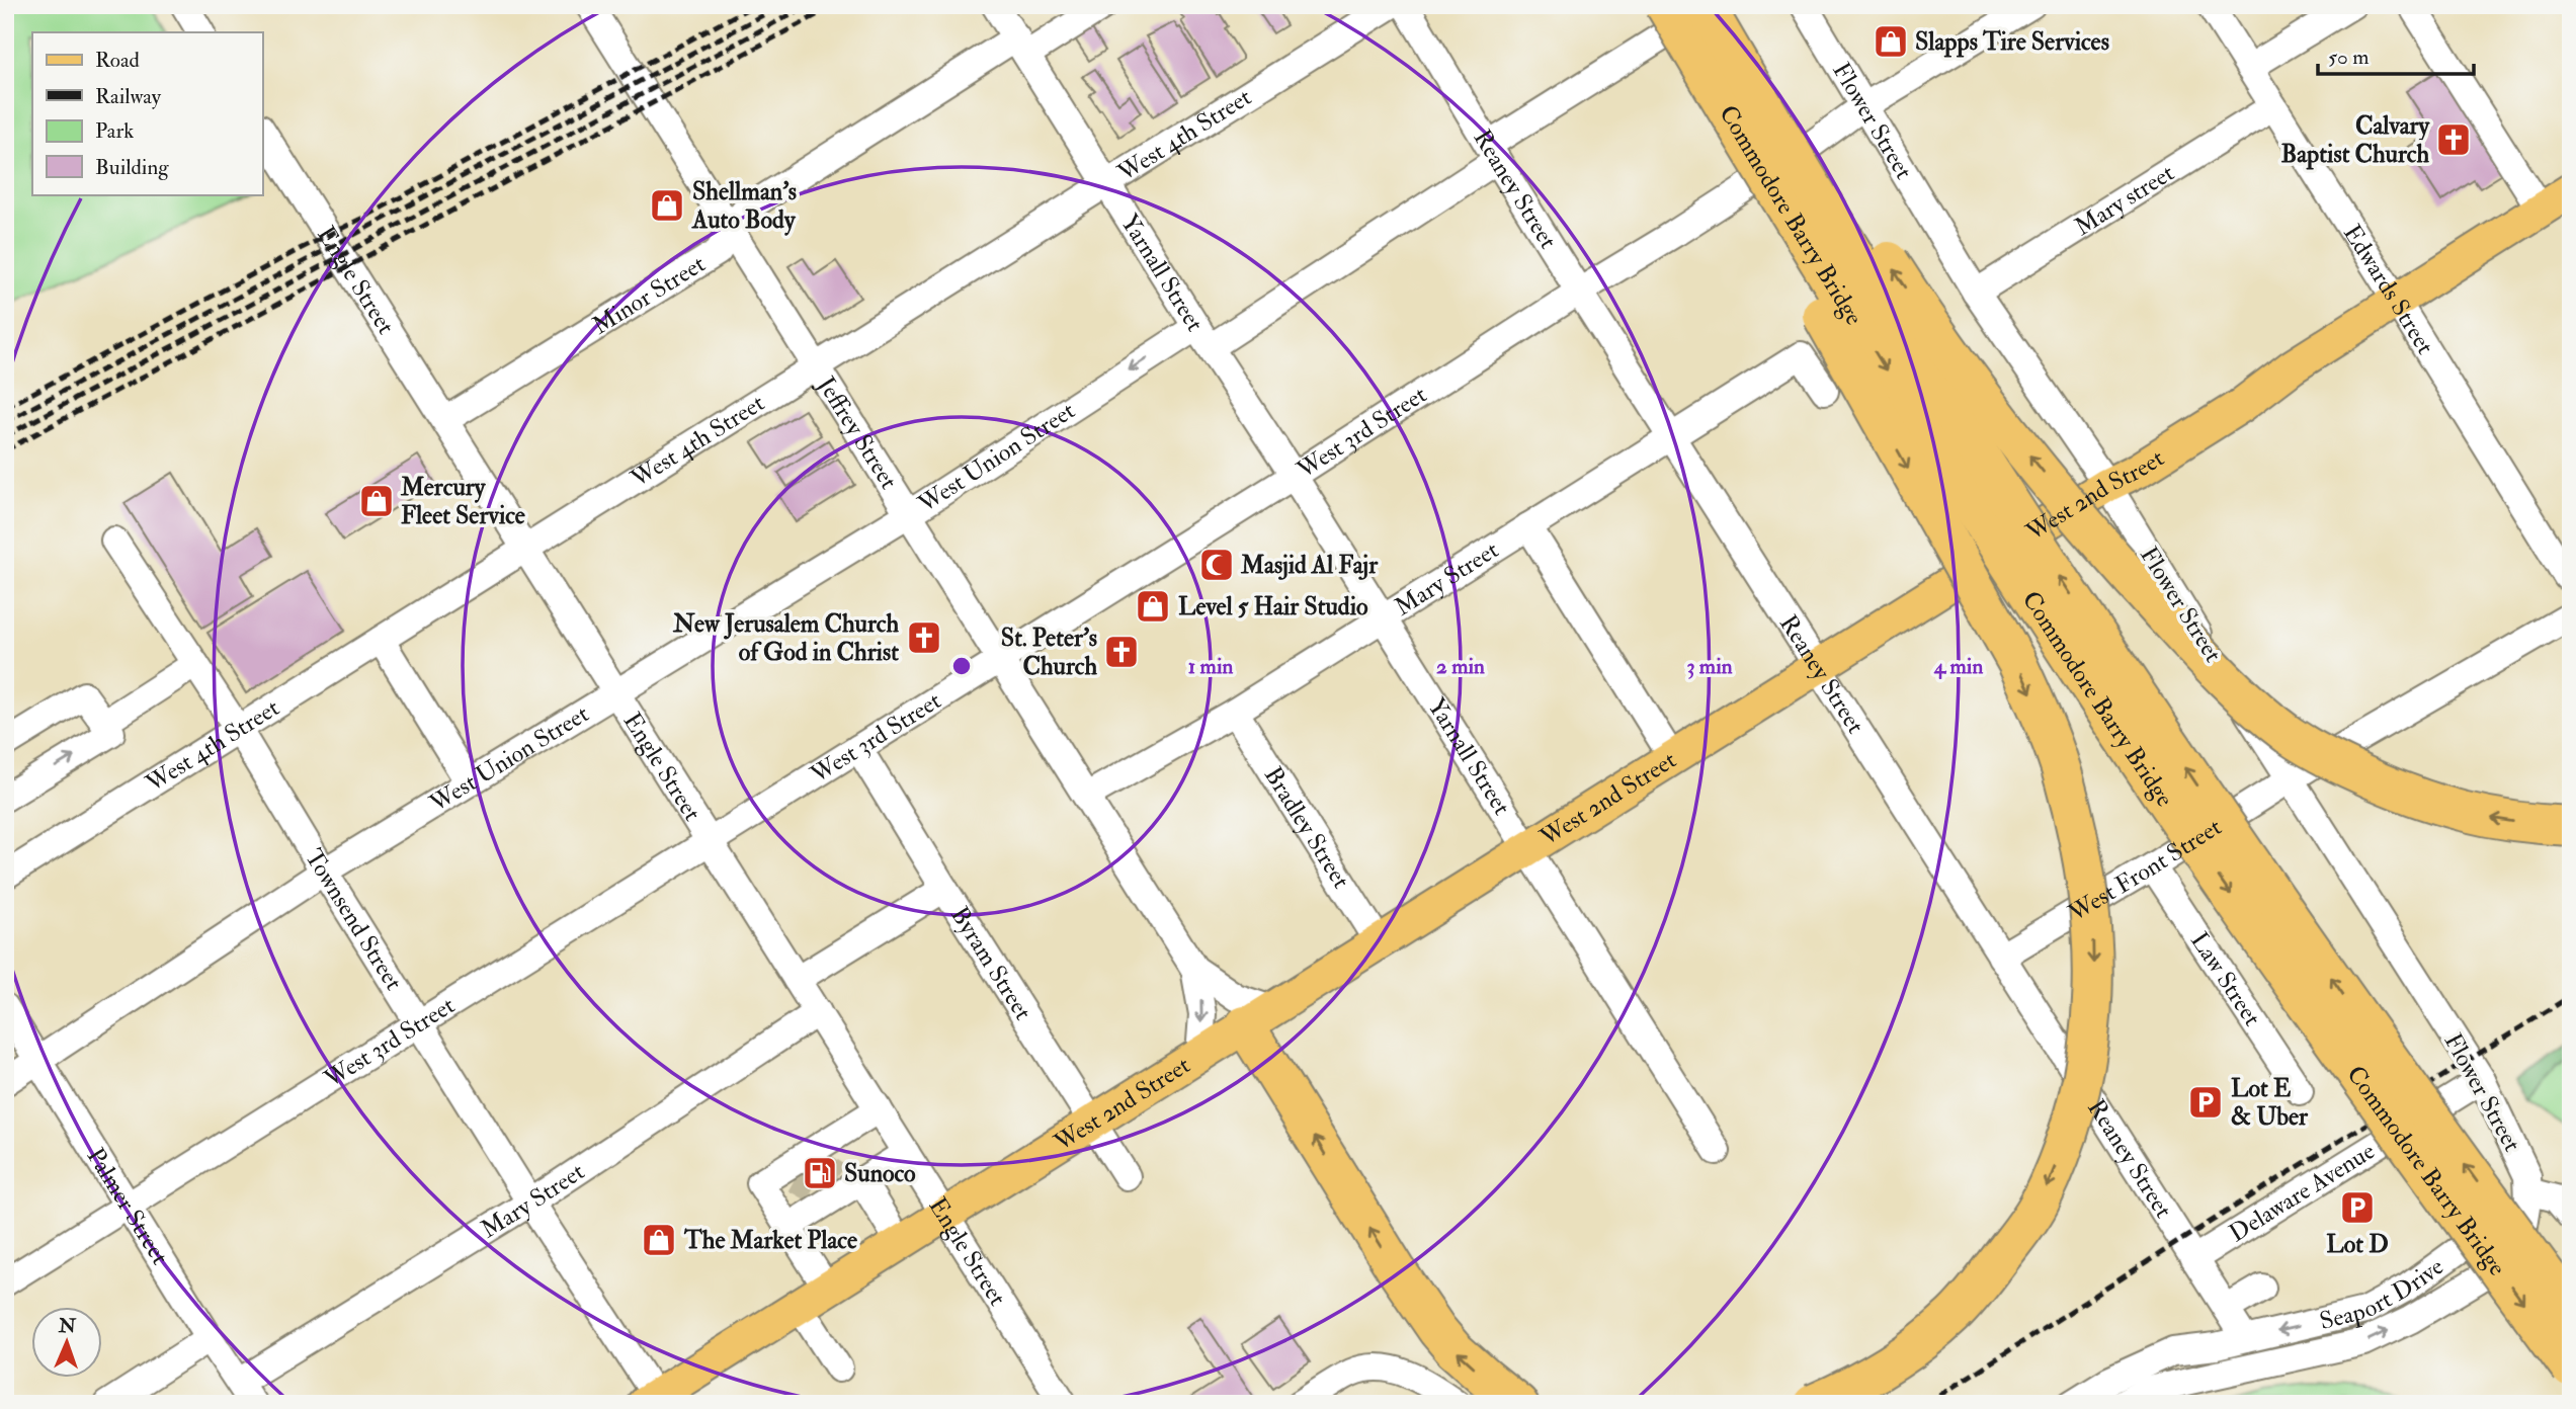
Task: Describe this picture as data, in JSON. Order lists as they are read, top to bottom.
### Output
{
  "streets": {
    "highway": ["Commodore Barry Bridge"],
    "main road": ["West 2nd Street"],
    "street": [
      "Flower Street",
      "West 4th Street",
      "Reaney Street",
      "Mary street",
      "Yarnall Street",
      "Engle Street",
      "Edwards Street",
      "Minor Street",
      "West 3rd Street",
      "Jeffrey Street",
      "West Union Street",
      "Mary Street",
      "Bradley Street",
      "West Front Street",
      "Townsend Street",
      "Byram Street",
      "Law Street",
      "Delaware Avenue",
      "Palmer Street",
      "Seaport Drive"
    ]
  },
  "crossings": [
    ["Flower Street", "Mary street"],
    ["Flower Street", "West 3rd Street"],
    ["Flower Street", "West 2nd Street"],
    ["Flower Street", "West Front Street"],
    ["Flower Street", "Delaware Avenue"],
    ["Flower Street", "Seaport Drive"],
    ["West 4th Street", "Yarnall Street"],
    ["West 4th Street", "Engle Street"],
    ["West 4th Street", "Jeffrey Street"],
    ["West 4th Street", "Townsend Street"],
    ["Reaney Street", "West 3rd Street"],
    ["Reaney Street", "West Union Street"],
    ["Reaney Street", "West 2nd Street"],
    ["Reaney Street", "Mary Street"],
    ["Reaney Street", "West Front Street"],
    ["Reaney Street", "Delaware Avenue"],
    ["Reaney Street", "Seaport Drive"],
    ["Mary street", "Edwards Street"],
    ["Yarnall Street", "Minor Street"],
    ["Yarnall Street", "West 3rd Street"],
    ["Yarnall Street", "West Union Street"],
    ["Yarnall Street", "West 2nd Street"],
    ["Yarnall Street", "Mary Street"],
    ["Engle Street", "Minor Street"],
    ["Engle Street", "West 3rd Street"],
    ["Engle Street", "West Union Street"],
    ["Engle Street", "West 2nd Street"],
    ["Engle Street", "Mary Street"],
    ["Edwards Street", "West 2nd Street"],
    ["Minor Street", "Jeffrey Street"],
    ["West 3rd Street", "Jeffrey Street"],
    ["West 3rd Street", "Townsend Street"],
    ["West 3rd Street", "Byram Street"],
    ["West 3rd Street", "Palmer Street"],
    ["Jeffrey Street", "West Union Street"],
    ["Jeffrey Street", "Mary Street"],
    ["West Union Street", "Townsend Street"],
    ["West Union Street", "Palmer Street"],
    ["West 2nd Street", "Bradley Street"],
    ["West 2nd Street", "Townsend Street"],
    ["West 2nd Street", "Byram Street"],
    ["Mary Street", "Bradley Street"],
    ["Mary Street", "Townsend Street"],
    ["Mary Street", "Palmer Street"],
    ["West Front Street", "Law Street"]
  ],
  "places": {
    "shop": [
      "Slapps Tire Services",
      "Shellman's Auto Body",
      "Mercury Fleet Service",
      "Level 5 Hair Studio",
      "The Market Place"
    ],
    "church": ["Calvary Baptist Church", "New Jerusalem Church of God in Christ", "St. Peter's Church"],
    "mosque": ["Masjid Al Fajr"],
    "parking": ["Lot E & Uber", "Lot D"],
    "fuel station": ["Sunoco"]
  },
  "legend": [
    "Road",
    "Railway",
    "Park",
    "Building"
  ],
  "scale_bar": "50 m",
  "north": "top",
  "rings": [
    "1 min",
    "2 min",
    "3 min",
    "4 min"
  ]
}
